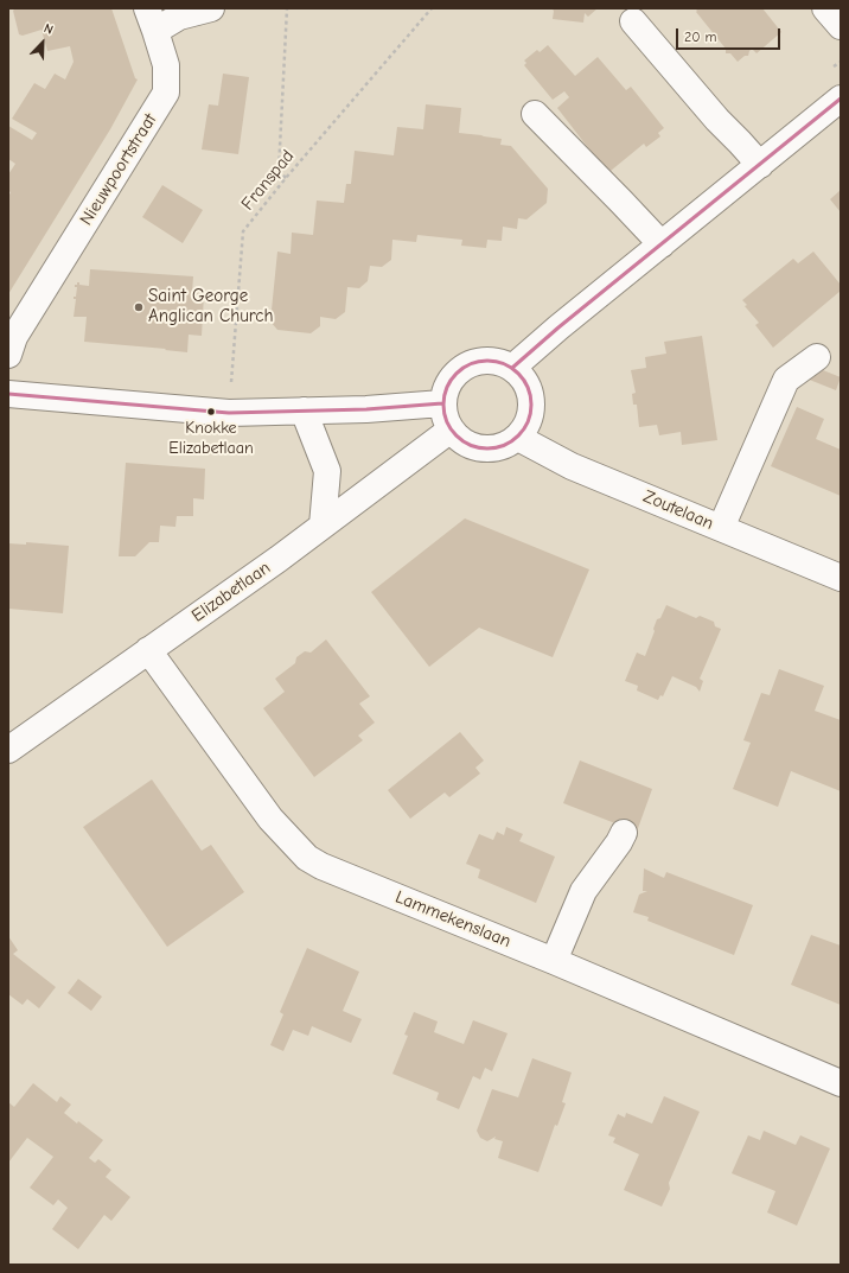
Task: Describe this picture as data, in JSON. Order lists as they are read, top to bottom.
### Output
{
  "streets": {
    "street": [
      "Nieuwpoortstraat",
      "Zoutelaan",
      "Elizabetlaan",
      "Lammekenslaan"
    ],
    "path": ["Franspad"]
  },
  "crossings": [
    ["Zoutelaan", "Elizabetlaan"],
    ["Elizabetlaan", "Lammekenslaan"]
  ],
  "places": ["Saint George Anglican Church", "Knokke Elizabetlaan"],
  "scale_bar": "20 m",
  "north": "top right"
}
